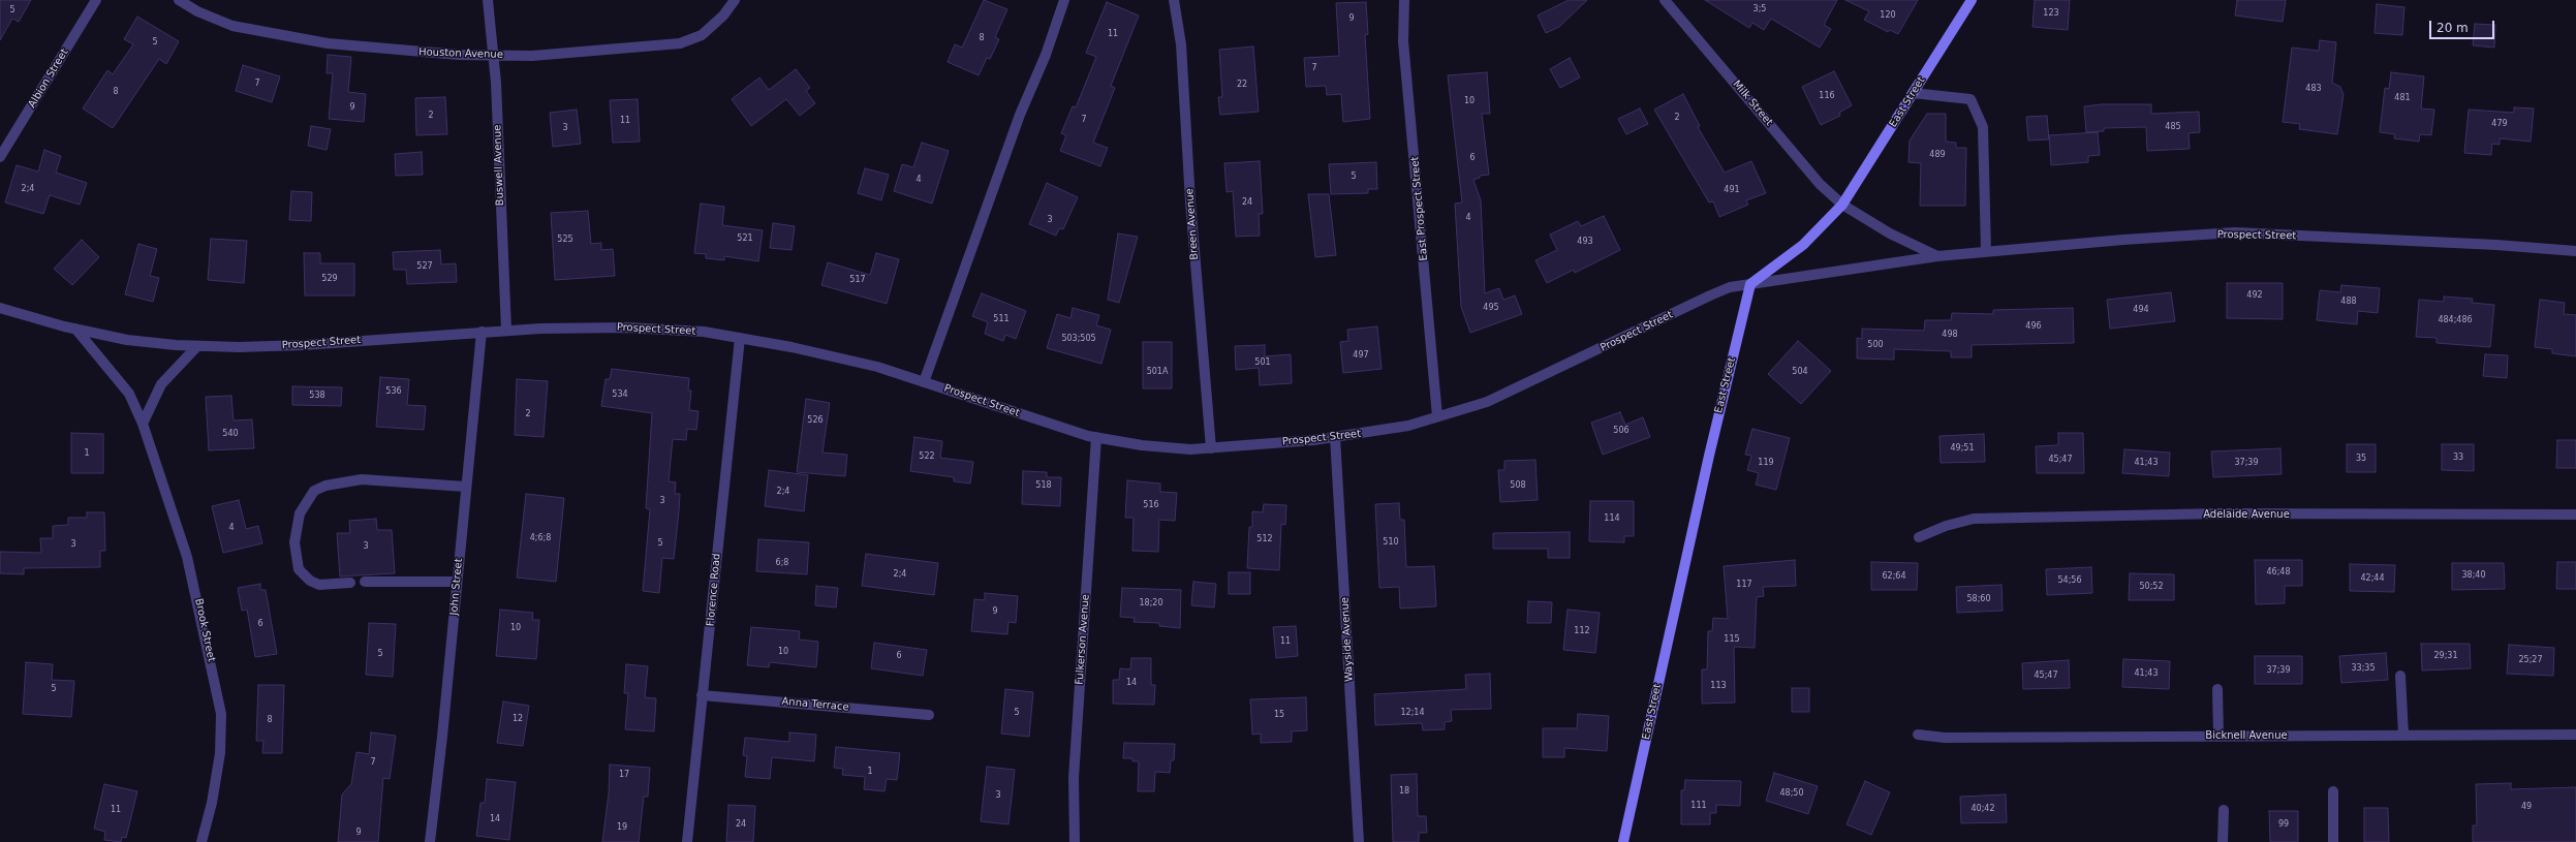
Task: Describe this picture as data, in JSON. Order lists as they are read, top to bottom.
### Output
{
  "streets": {
    "main road": ["East Street"],
    "street": [
      "Houston Avenue",
      "Albion Street",
      "Milk Street",
      "Buswell Avenue",
      "East Prospect Street",
      "Breen Avenue",
      "Prospect Street",
      "Adelaide Avenue",
      "John Street",
      "Florence Road",
      "Brook Street",
      "Fulkerson Avenue",
      "Wayside Avenue",
      "Anna Terrace",
      "Bicknell Avenue"
    ]
  },
  "crossings": [
    ["Houston Avenue", "Buswell Avenue"],
    ["East Street", "Milk Street"],
    ["East Street", "Prospect Street"],
    ["Buswell Avenue", "Prospect Street"],
    ["East Prospect Street", "Prospect Street"],
    ["Breen Avenue", "Prospect Street"],
    ["Prospect Street", "John Street"],
    ["Prospect Street", "Florence Road"],
    ["Prospect Street", "Brook Street"],
    ["Prospect Street", "Fulkerson Avenue"],
    ["Prospect Street", "Wayside Avenue"],
    ["Florence Road", "Anna Terrace"]
  ],
  "house_numbers": [
    "3;5",
    "5",
    "123",
    "120",
    "9",
    "11",
    "8",
    "5",
    "7",
    "7",
    "22",
    "483",
    "8",
    "116",
    "481",
    "10",
    "9",
    "2",
    "2",
    "7",
    "11",
    "479",
    "485",
    "3",
    "489",
    "6",
    "5",
    "4",
    "2;4",
    "491",
    "24",
    "4",
    "3",
    "521",
    "525",
    "493",
    "527",
    "529",
    "517",
    "492",
    "488",
    "495",
    "494",
    "511",
    "484;486",
    "496",
    "498",
    "503;505",
    "500",
    "497",
    "501",
    "501A",
    "504",
    "536",
    "534",
    "538",
    "2",
    "526",
    "506",
    "540",
    "49;51",
    "1",
    "522",
    "33",
    "35",
    "45;47",
    "119",
    "41;43",
    "37;39",
    "518",
    "508",
    "2;4",
    "3",
    "516",
    "114",
    "4",
    "4;6;8",
    "512",
    "510",
    "5",
    "3",
    "3",
    "6;8",
    "46;48",
    "2;4",
    "38;40",
    "62;64",
    "42;44",
    "54;56",
    "117",
    "50;52",
    "58;60",
    "18;20",
    "9",
    "6",
    "10",
    "112",
    "115",
    "11",
    "10",
    "5",
    "6",
    "29;31",
    "25;27",
    "33;35",
    "37;39",
    "41;43",
    "45;47",
    "14",
    "113",
    "5",
    "5",
    "12;14",
    "15",
    "12",
    "8",
    "7",
    "1",
    "17",
    "18",
    "48;50",
    "3",
    "111",
    "49",
    "40;42",
    "11",
    "14",
    "24",
    "99",
    "19",
    "9"
  ],
  "scale_bar": "20 m"
}
